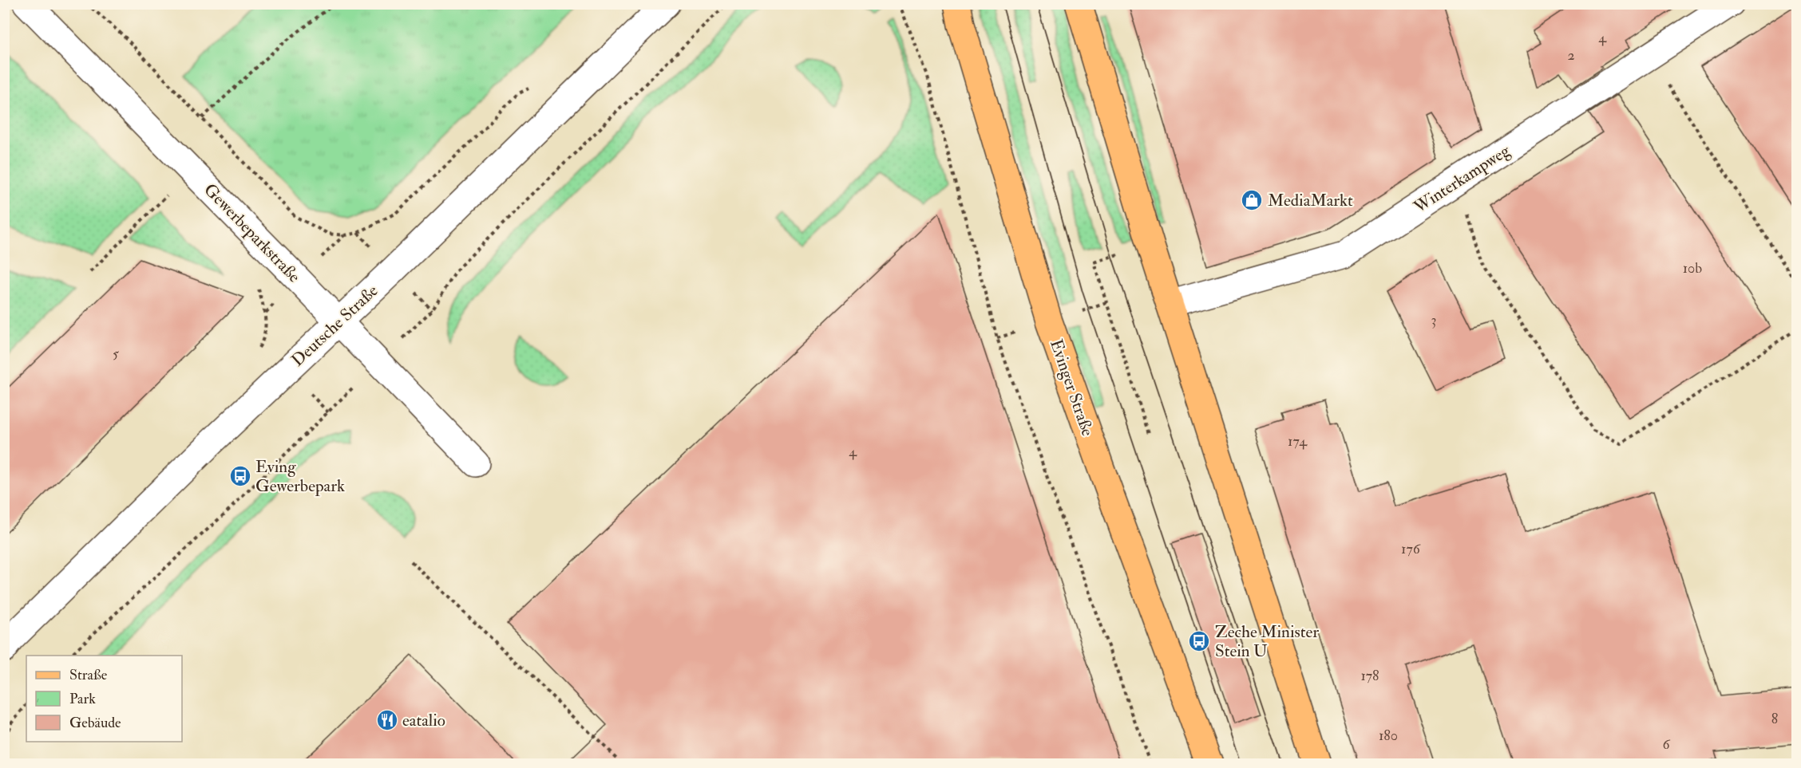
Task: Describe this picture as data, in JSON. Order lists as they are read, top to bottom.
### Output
{
  "streets": {
    "main road": ["Evinger Straße"],
    "street": ["Winterkampweg", "Gewerbeparkstraße", "Deutsche Straße"]
  },
  "crossings": [
    ["Gewerbeparkstraße", "Deutsche Straße"]
  ],
  "places": {
    "shop": ["MediaMarkt"],
    "bus stop": ["Eving Gewerbepark", "Zeche Minister Stein U"],
    "restaurant": ["eatalio"]
  },
  "house_numbers": [
    "4",
    "2",
    "10b",
    "3",
    "5",
    "174",
    "4",
    "176",
    "178",
    "8",
    "180",
    "6"
  ],
  "legend": ["Straße", "Park", "Gebäude"]
}
